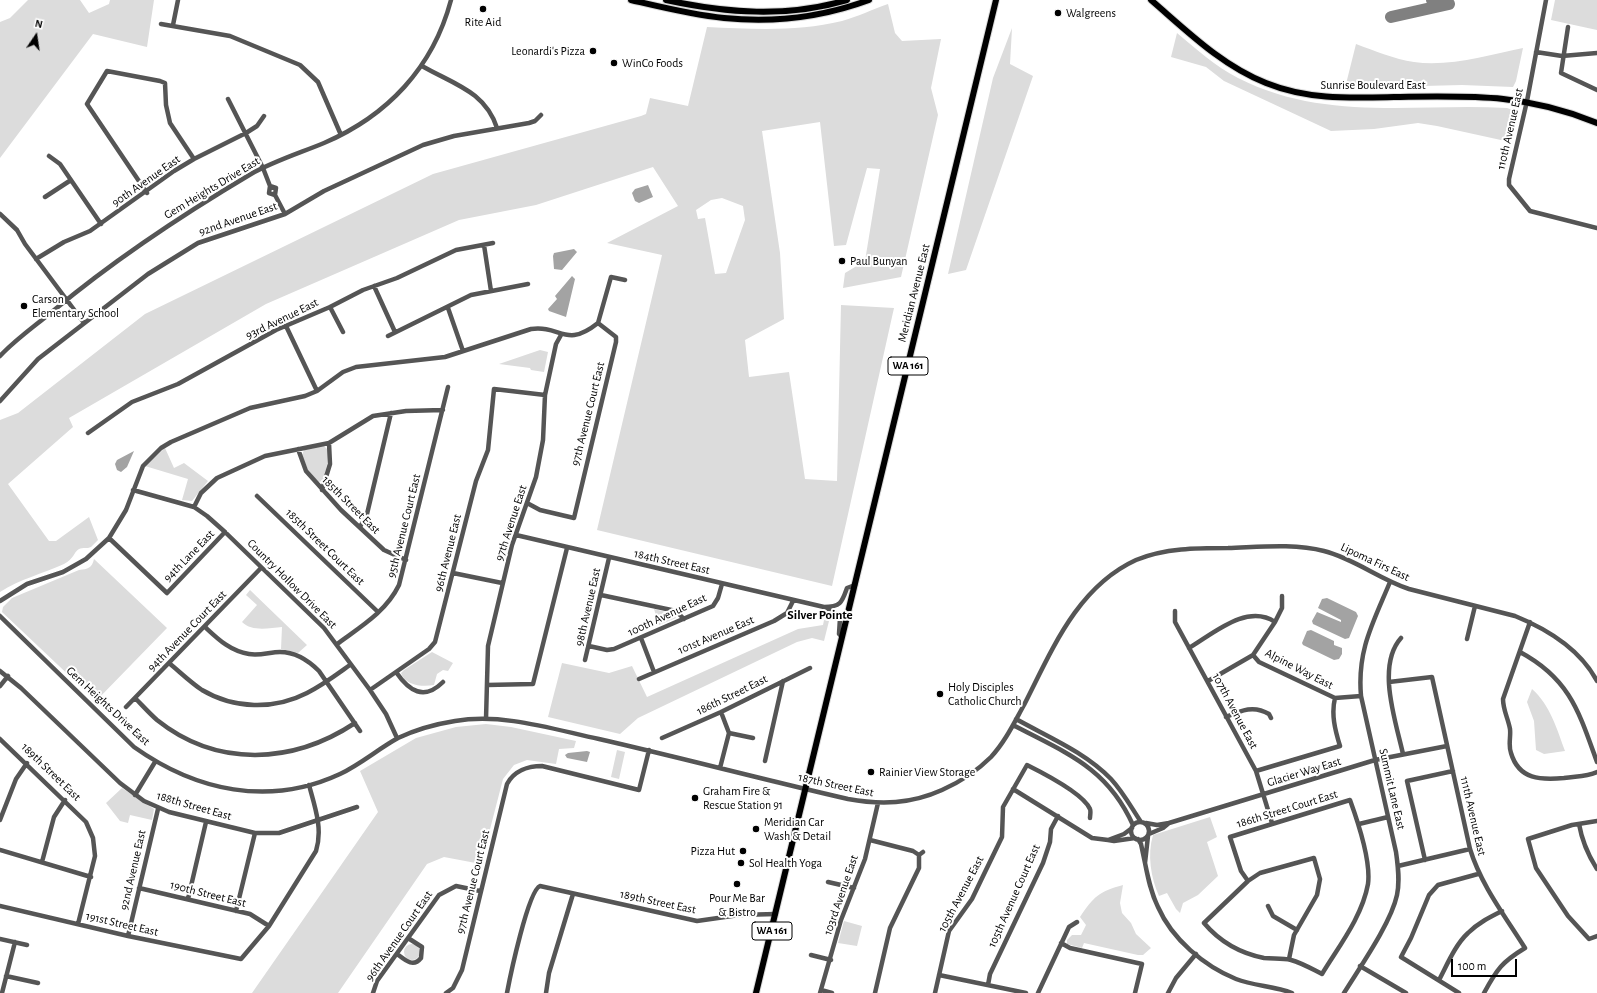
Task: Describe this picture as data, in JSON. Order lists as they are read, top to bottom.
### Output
{
  "streets": {
    "main road": ["Sunrise Boulevard East", "Meridian Avenue East", "WA 161"],
    "street": [
      "110th Avenue East",
      "90th Avenue East",
      "Gem Heights Drive East",
      "92nd Avenue East",
      "93rd Avenue East",
      "97th Avenue Court East",
      "185th Street East",
      "97th Avenue East",
      "95th Avenue Court East",
      "185th Street Court East",
      "96th Avenue East",
      "94th Lane East",
      "184th Street East",
      "Lipoma Firs East",
      "Country Hollow Drive East",
      "98th Avenue East",
      "100th Avenue East",
      "94th Avenue Court East",
      "101st Avenue East",
      "Alpine Way East",
      "186th Street East",
      "107th Avenue East",
      "189th Street East",
      "Glacier Way East",
      "187th Street East",
      "Summit Lane East",
      "188th Street East",
      "186th Street Court East",
      "111th Avenue East",
      "190th Street East",
      "105th Avenue East",
      "103rd Avenue East",
      "105th Avenue Court East",
      "191st Street East",
      "96th Avenue Court East"
    ]
  },
  "crossings": [
    ["Sunrise Boulevard East", "110th Avenue East"],
    ["Gem Heights Drive East", "97th Avenue East"],
    ["Gem Heights Drive East", "Country Hollow Drive East"],
    ["Gem Heights Drive East", "187th Street East"],
    ["92nd Avenue East", "188th Street East"],
    ["92nd Avenue East", "190th Street East"],
    ["92nd Avenue East", "191st Street East"],
    ["Meridian Avenue East", "WA 161"],
    ["Meridian Avenue East", "184th Street East"],
    ["WA 161", "184th Street East"],
    ["WA 161", "189th Street East"],
    ["WA 161", "187th Street East"],
    ["97th Avenue Court East", "97th Avenue East"],
    ["97th Avenue Court East", "187th Street East"],
    ["97th Avenue Court East", "96th Avenue Court East"],
    ["185th Street East", "95th Avenue Court East"],
    ["97th Avenue East", "96th Avenue East"],
    ["97th Avenue East", "184th Street East"],
    ["95th Avenue Court East", "185th Street Court East"],
    ["95th Avenue Court East", "Country Hollow Drive East"],
    ["96th Avenue East", "Country Hollow Drive East"],
    ["94th Lane East", "Country Hollow Drive East"],
    ["184th Street East", "98th Avenue East"],
    ["184th Street East", "100th Avenue East"],
    ["184th Street East", "101st Avenue East"],
    ["Lipoma Firs East", "187th Street East"],
    ["Lipoma Firs East", "Summit Lane East"],
    ["Country Hollow Drive East", "94th Avenue Court East"],
    ["98th Avenue East", "100th Avenue East"],
    ["Alpine Way East", "Summit Lane East"],
    ["107th Avenue East", "Glacier Way East"],
    ["107th Avenue East", "186th Street Court East"],
    ["Glacier Way East", "Summit Lane East"],
    ["Glacier Way East", "111th Avenue East"],
    ["187th Street East", "103rd Avenue East"],
    ["190th Street East", "191st Street East"]
  ],
  "districts": ["Silver Pointe"],
  "places": [
    "Rite Aid",
    "Walgreens",
    "Leonardi's Pizza",
    "WinCo Foods",
    "Paul Bunyan",
    "Carson Elementary School",
    "Holy Disciples Catholic Church",
    "Rainier View Storage",
    "Graham Fire & Rescue Station 91",
    "Meridian Car Wash & Detail",
    "Pizza Hut",
    "Sol Health Yoga",
    "Pour Me Bar & Bistro"
  ],
  "scale_bar": "100 m",
  "north": "top"
}
